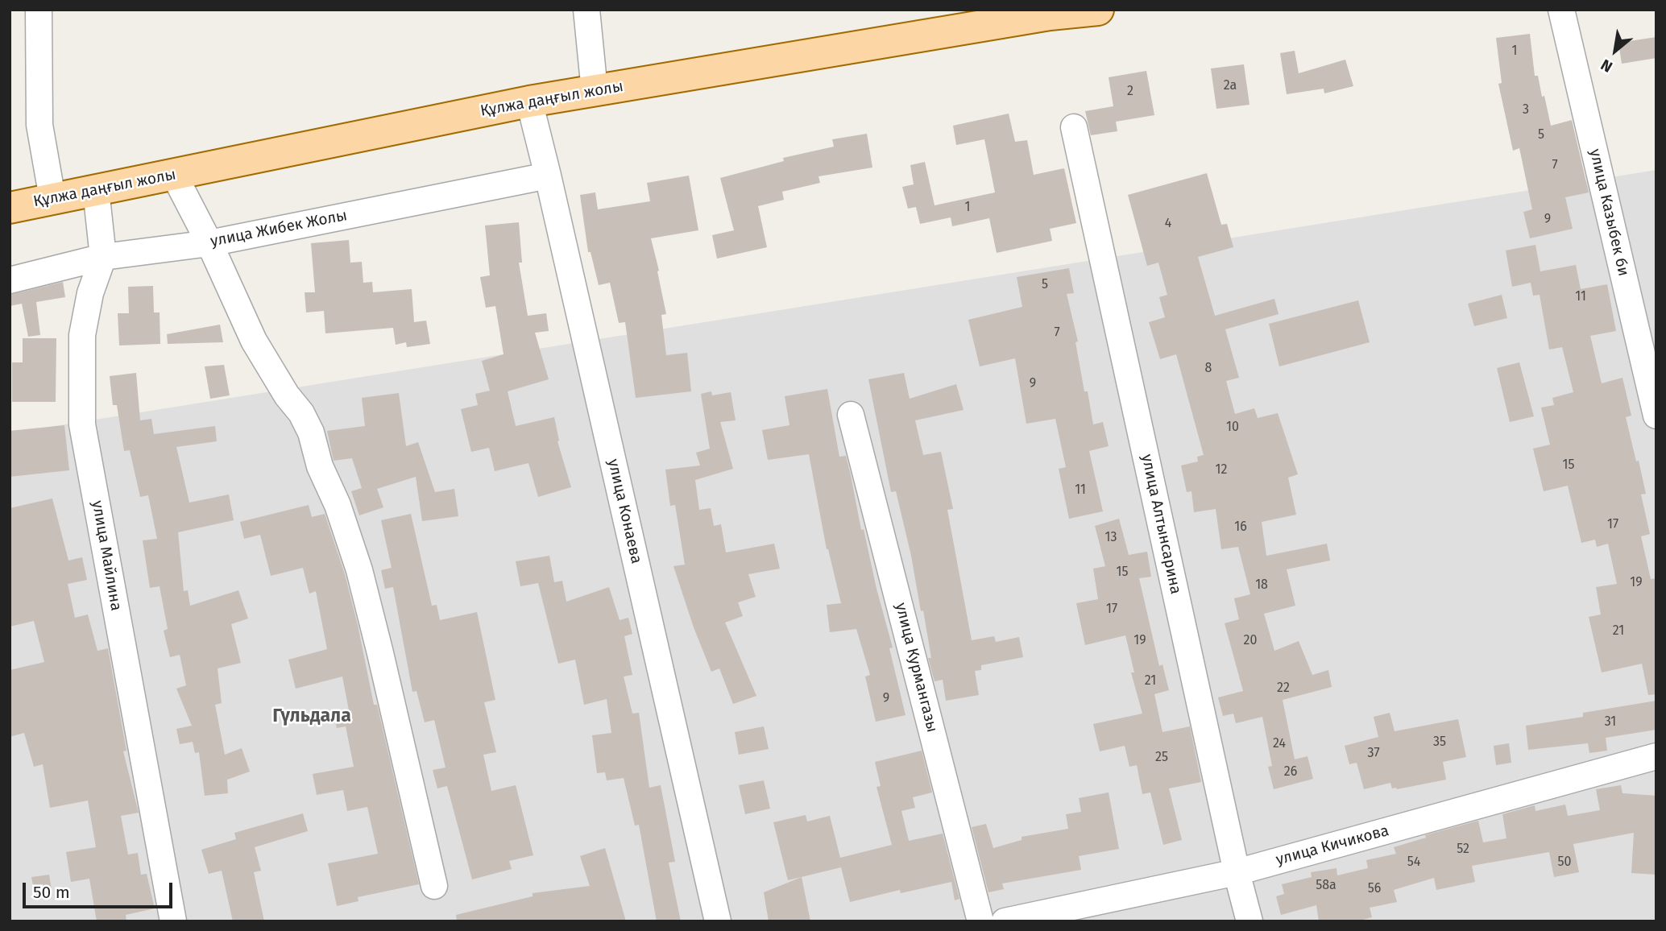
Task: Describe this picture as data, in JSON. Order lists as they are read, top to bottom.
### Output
{
  "streets": {
    "main road": ["Құлжа даңғыл жолы"],
    "street": [
      "улица Казыбек би",
      "улица Жибек Жолы",
      "улица Конаева",
      "улица Алтынсарина",
      "улица Майлина",
      "улица Курмангазы",
      "улица Кичикова"
    ]
  },
  "crossings": [
    ["Құлжа даңғыл жолы", "улица Конаева"],
    ["Құлжа даңғыл жолы", "улица Майлина"],
    ["улица Жибек Жолы", "улица Конаева"],
    ["улица Жибек Жолы", "улица Майлина"],
    ["улица Алтынсарина", "улица Кичикова"]
  ],
  "districts": ["Гүльдала"],
  "house_numbers": [
    "1",
    "2а",
    "2",
    "3",
    "5",
    "7",
    "1",
    "9",
    "4",
    "5",
    "11",
    "7",
    "8",
    "9",
    "10",
    "15",
    "12",
    "11",
    "17",
    "16",
    "13",
    "15",
    "19",
    "18",
    "17",
    "21",
    "19",
    "20",
    "21",
    "22",
    "9",
    "31",
    "35",
    "24",
    "37",
    "25",
    "26",
    "52",
    "54",
    "50",
    "58а",
    "56"
  ],
  "scale_bar": "50 m",
  "north": "bottom left"
}
